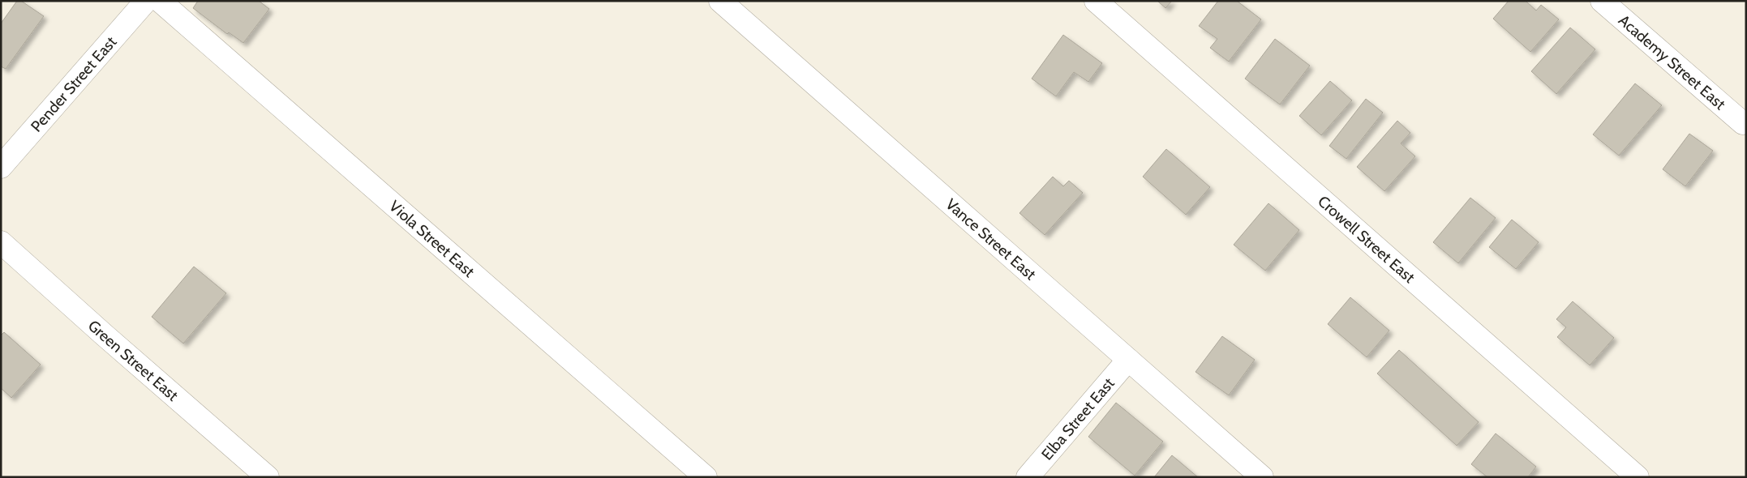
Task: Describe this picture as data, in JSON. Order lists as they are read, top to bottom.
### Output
{
  "streets": {
    "street": [
      "Academy Street East",
      "Pender Street East",
      "Vance Street East",
      "Crowell Street East",
      "Viola Street East",
      "Green Street East",
      "Elba Street East"
    ]
  },
  "crossings": [
    ["Vance Street East", "Elba Street East"]
  ]
}
